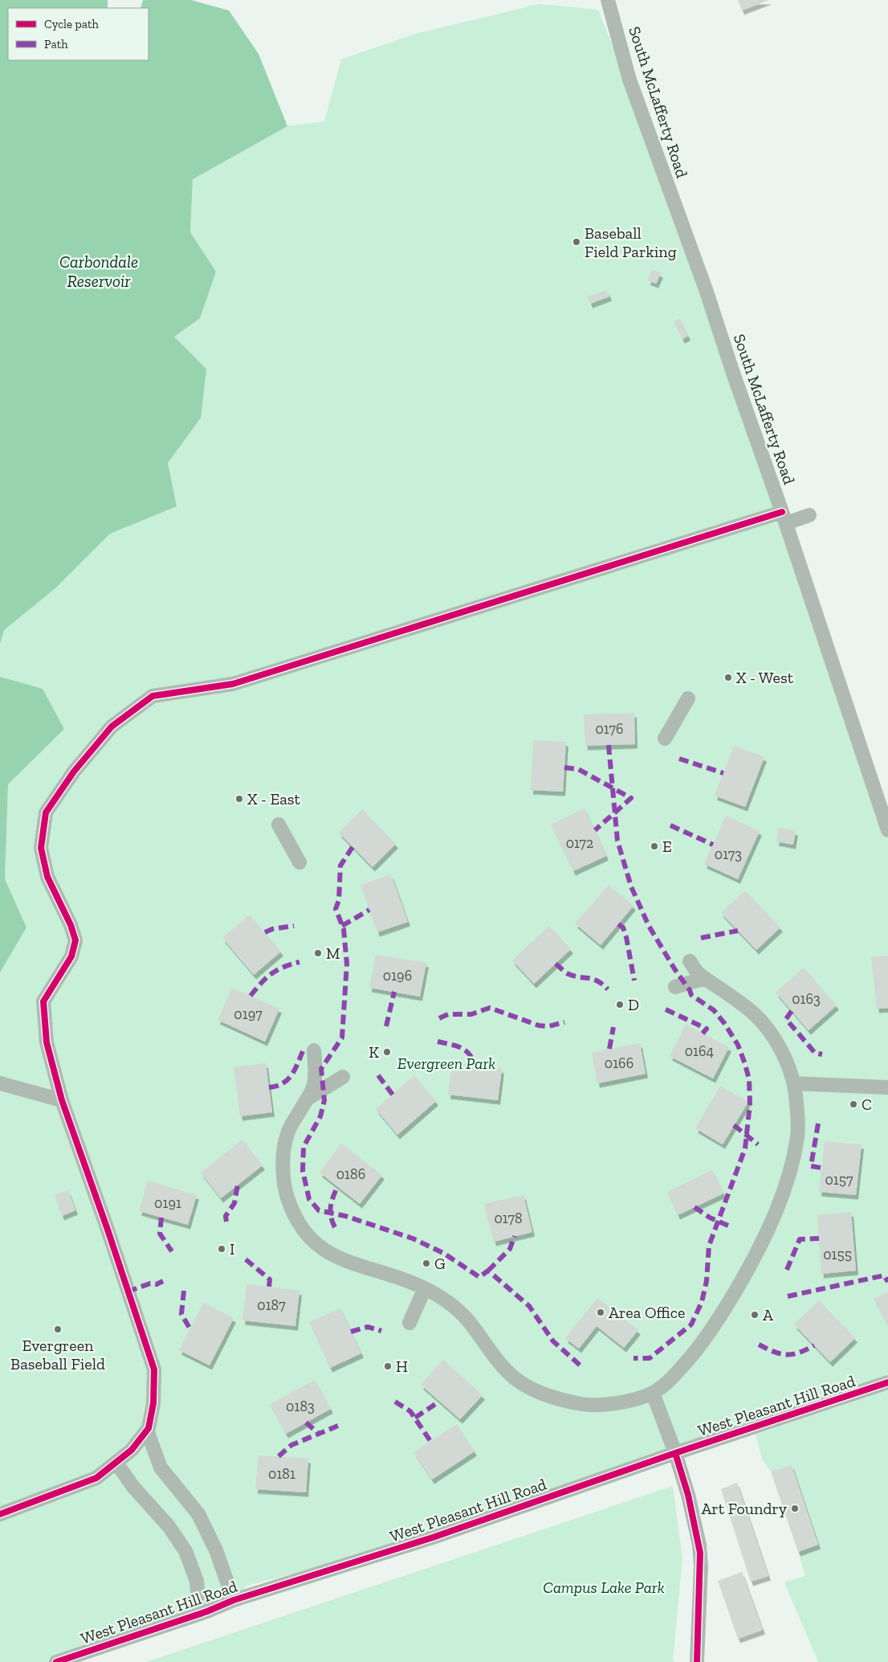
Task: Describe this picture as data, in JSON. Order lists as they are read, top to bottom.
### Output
{
  "streets": {
    "street": ["South McLafferty Road", "West Pleasant Hill Road"]
  },
  "water": ["Carbondale Reservoir"],
  "parks": ["Evergreen Park", "Campus Lake Park"],
  "places": [
    "Baseball Field Parking",
    "X - West",
    "X - East",
    "E",
    "M",
    "D",
    "K",
    "C",
    "I",
    "G",
    "Area Office",
    "A",
    "Evergreen Baseball Field",
    "H",
    "Art Foundry"
  ],
  "house_numbers": [
    "0176",
    "0172",
    "0173",
    "0196",
    "0163",
    "0197",
    "0164",
    "0166",
    "0186",
    "0157",
    "0191",
    "0178",
    "0155",
    "0187",
    "0183",
    "0181"
  ],
  "legend": ["Cycle path", "Path"]
}
